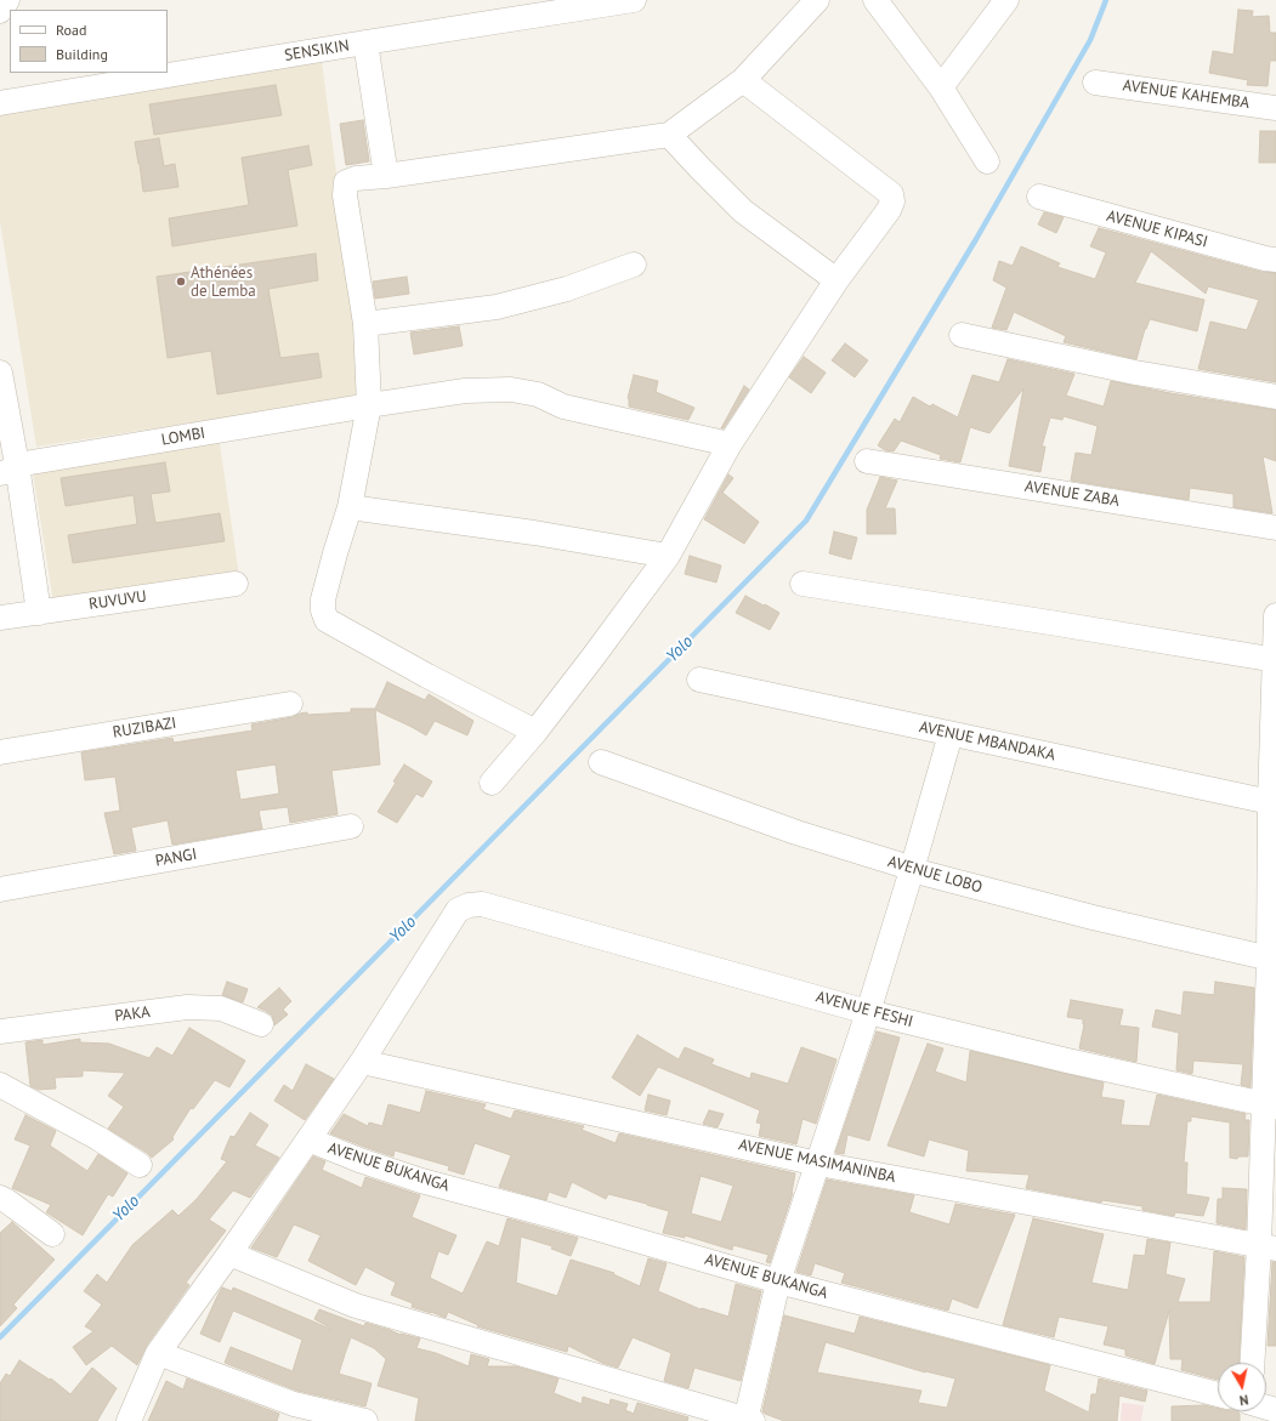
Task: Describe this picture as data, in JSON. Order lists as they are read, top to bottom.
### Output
{
  "streets": {
    "street": [
      "SENSIKIN",
      "AVENUE KAHEMBA",
      "AVENUE KIPASI",
      "LOMBI",
      "AVENUE ZABA",
      "RUVUVU",
      "RUZIBAZI",
      "AVENUE MBANDAKA",
      "PANGI",
      "AVENUE LOBO",
      "AVENUE FESHI",
      "PAKA",
      "AVENUE MASIMANINBA",
      "AVENUE BUKANGA"
    ]
  },
  "crossings": [
    ["AVENUE FESHI", "AVENUE MASIMANINBA"]
  ],
  "water": ["Yolo"],
  "places": ["Athénées de Lemba"],
  "legend": ["Road", "Building"],
  "north": "bottom"
}
